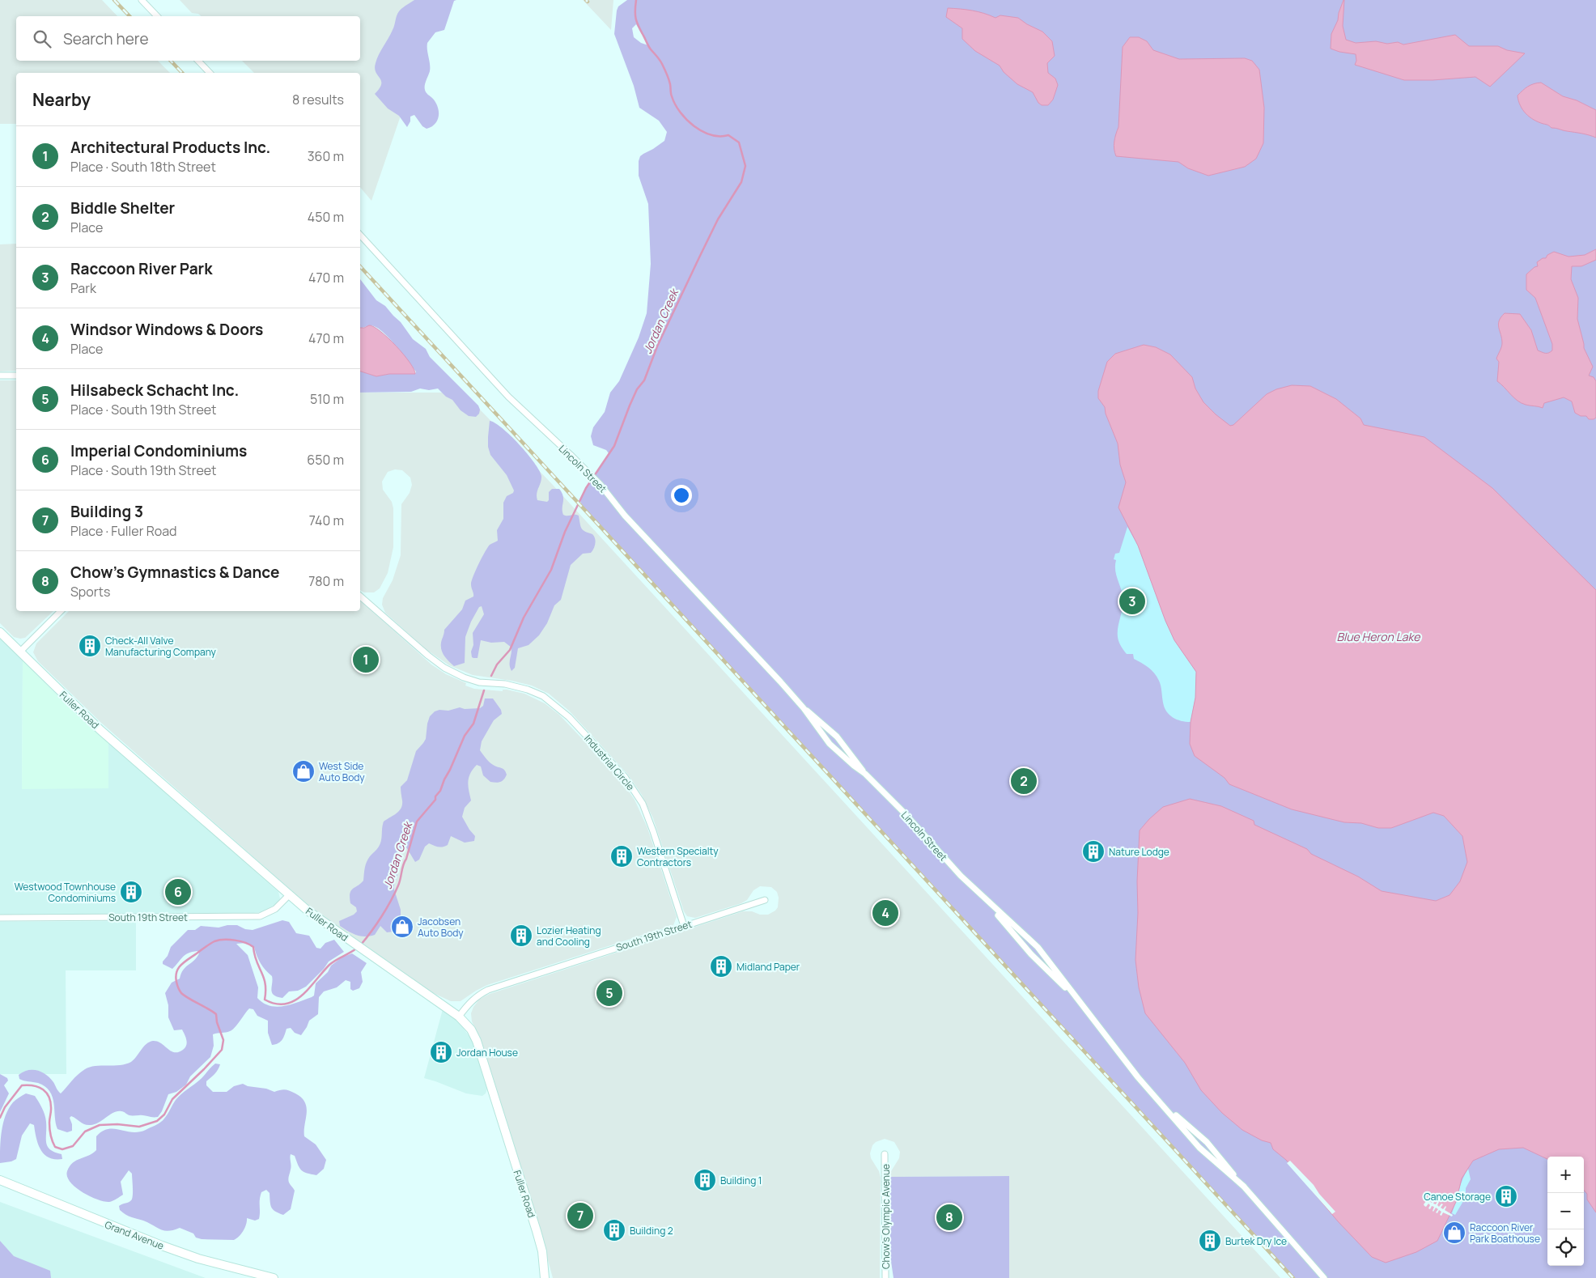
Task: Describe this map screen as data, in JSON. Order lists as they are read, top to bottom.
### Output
{
  "streets": {
    "street": [
      "Lincoln Street",
      "Fuller Road",
      "Industrial Circle",
      "South 19th Street",
      "Chow's Olympic Avenue",
      "Grand Avenue"
    ]
  },
  "crossings": [
    ["Fuller Road", "South 19th Street"],
    ["Industrial Circle", "South 19th Street"]
  ],
  "water": ["Jordan Creek", "Blue Heron Lake"],
  "places": {
    "building": [
      "Check-All Valve Manufacturing Company",
      "Nature Lodge",
      "Western Specialty Contractors",
      "Westwood Townhouse Condominiums",
      "Lozier Heating and Cooling",
      "Midland Paper",
      "Jordan House",
      "Building 1",
      "Canoe Storage",
      "Building 2",
      "Burtek Dry Ice"
    ],
    "shop": ["West Side Auto Body", "Jacobsen Auto Body", "Raccoon River Park Boathouse"]
  },
  "page": {
    "search": "Search here",
    "heading": ["Nearby", "8 results"],
    "list": [
      {
        "mark": "1",
        "name": "Architectural Products Inc.",
        "note": "Place · South 18th Street",
        "value": "360 m"
      },
      {
        "mark": "2",
        "name": "Biddle Shelter",
        "note": "Place",
        "value": "450 m"
      },
      {
        "mark": "3",
        "name": "Raccoon River Park",
        "note": "Park",
        "value": "470 m"
      },
      {
        "mark": "4",
        "name": "Windsor Windows & Doors",
        "note": "Place",
        "value": "470 m"
      },
      {
        "mark": "5",
        "name": "Hilsabeck Schacht Inc.",
        "note": "Place · South 19th Street",
        "value": "510 m"
      },
      {
        "mark": "6",
        "name": "Imperial Condominiums",
        "note": "Place · South 19th Street",
        "value": "650 m"
      },
      {
        "mark": "7",
        "name": "Building 3",
        "note": "Place · Fuller Road",
        "value": "740 m"
      },
      {
        "mark": "8",
        "name": "Chow's Gymnastics & Dance",
        "note": "Sports",
        "value": "780 m"
      }
    ],
    "pins": [
      "3",
      "1",
      "2",
      "6",
      "4",
      "5",
      "7",
      "8"
    ],
    "map_buttons": ["+", "−"]
  }
}
